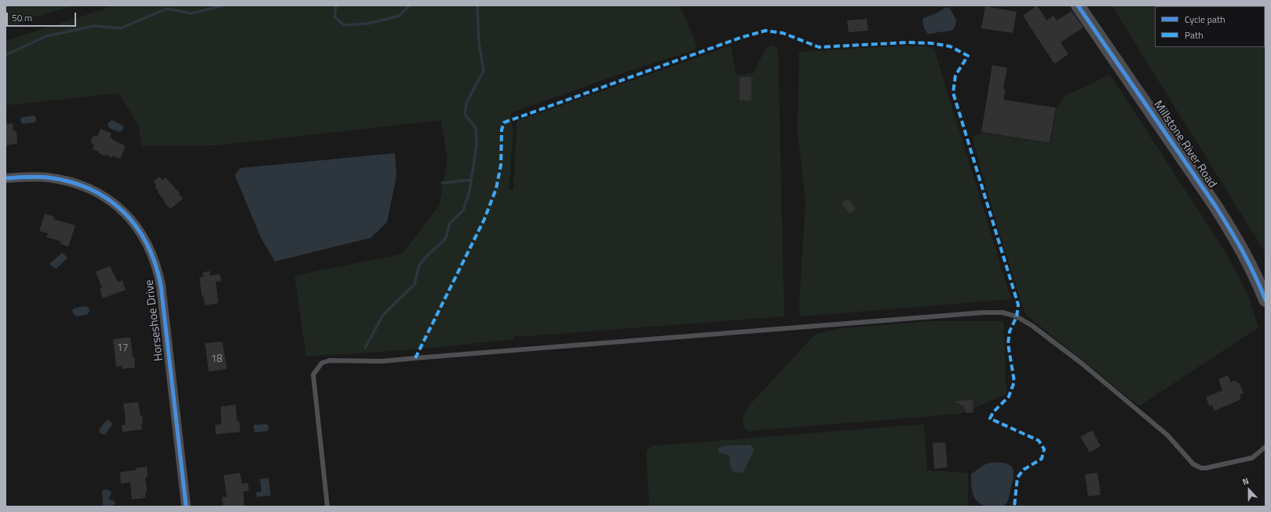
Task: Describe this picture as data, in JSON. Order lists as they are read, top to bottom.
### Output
{
  "streets": {
    "main road": ["Millstone River Road"],
    "street": ["Horseshoe Drive"]
  },
  "house_numbers": ["17", "18"],
  "legend": ["Cycle path", "Path"],
  "scale_bar": "50 m",
  "north": "top"
}
